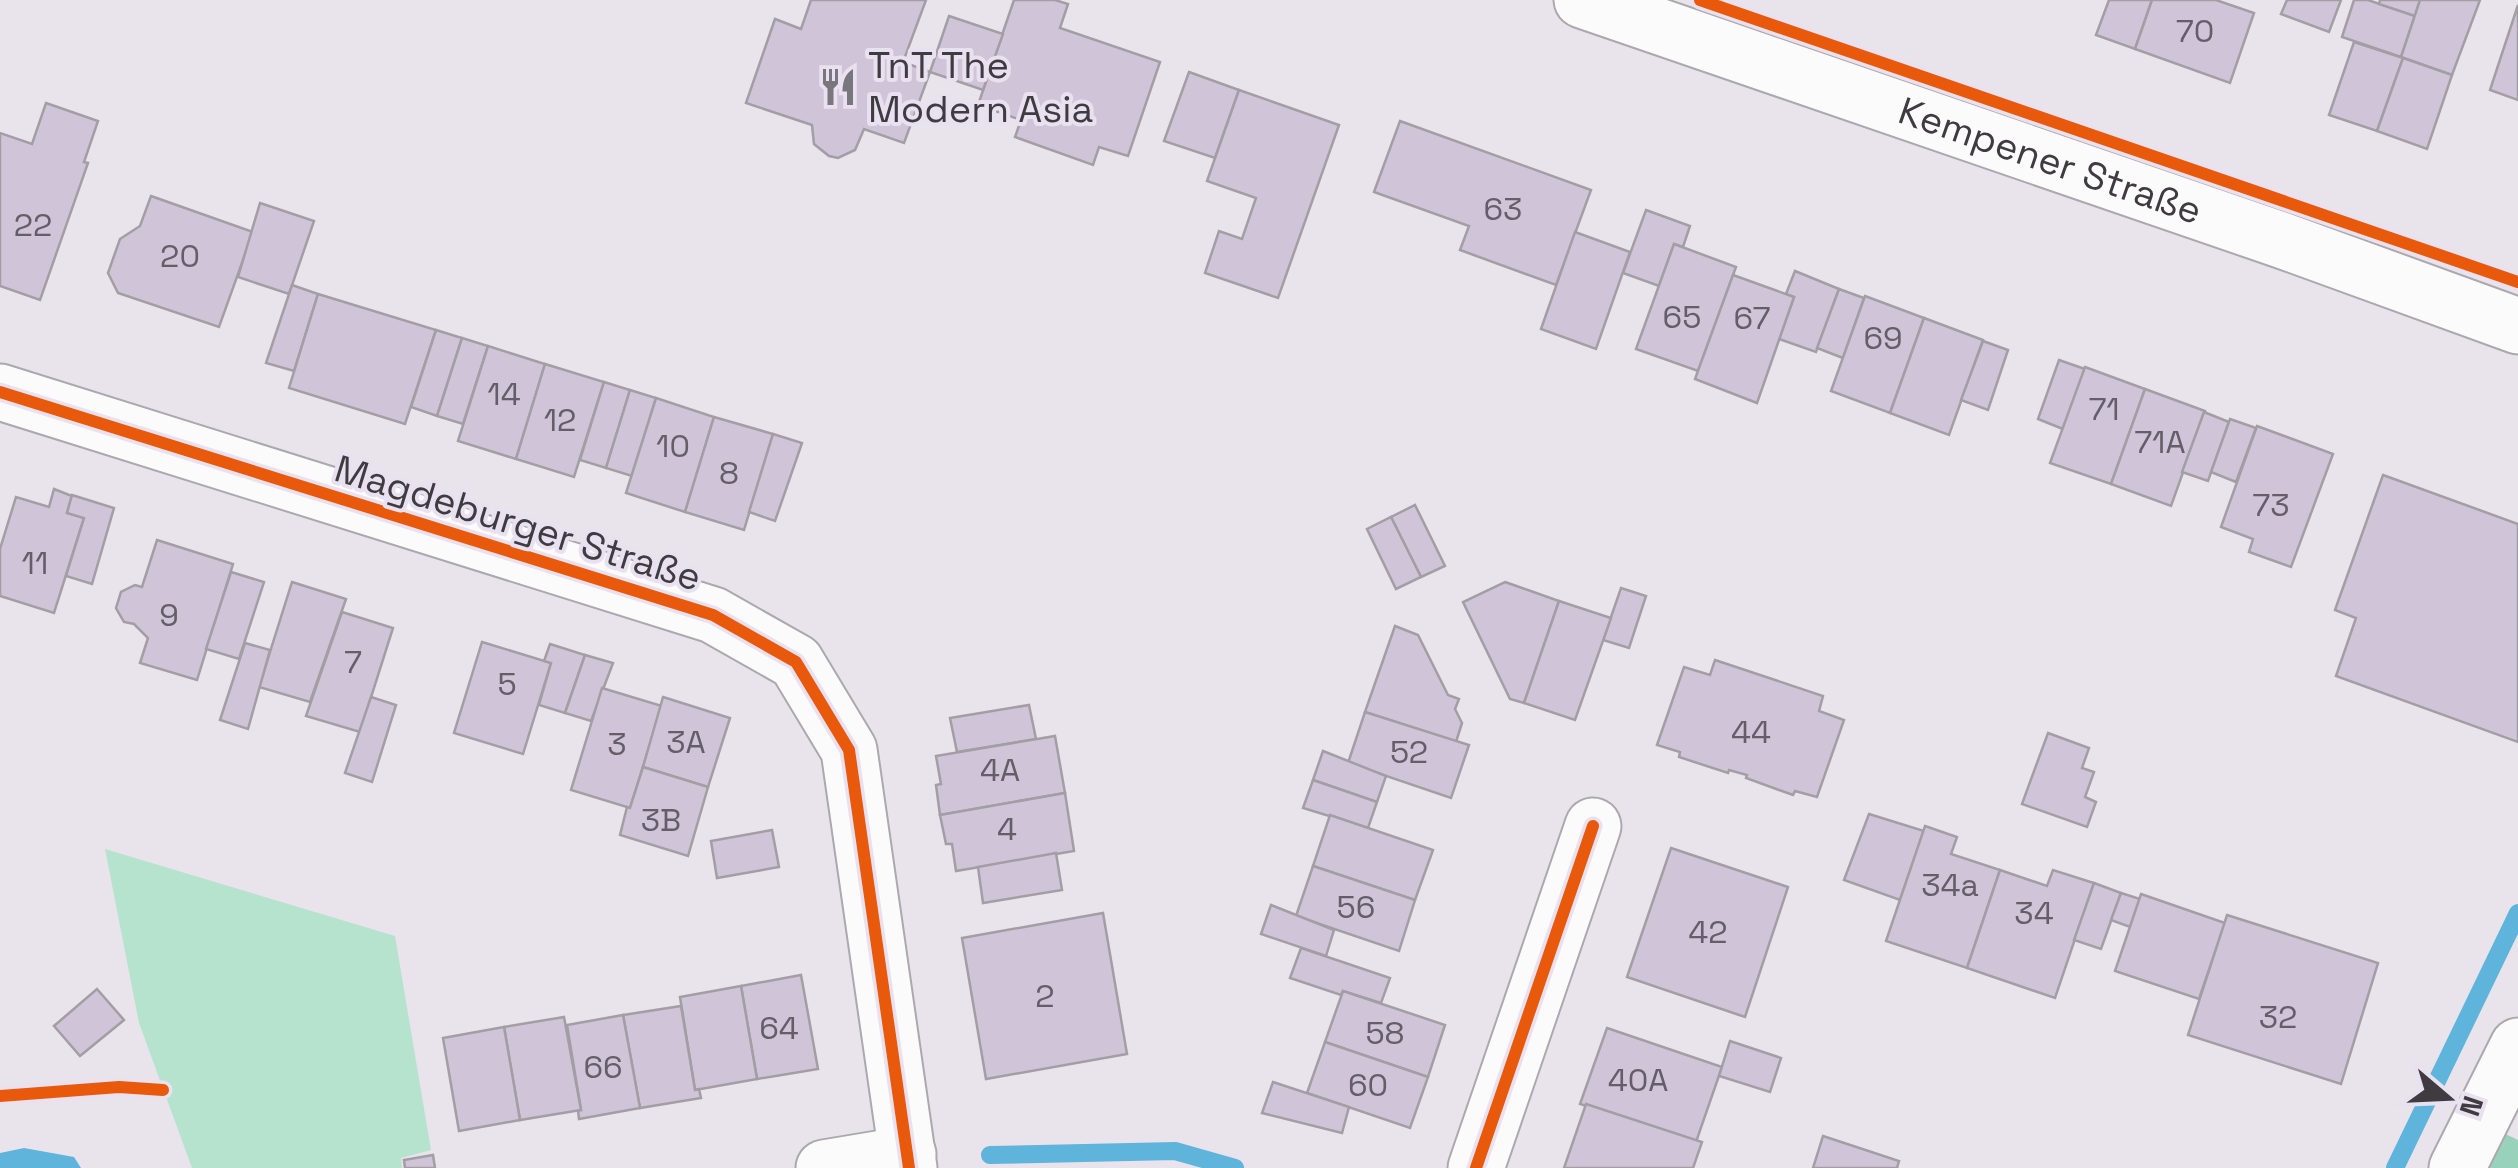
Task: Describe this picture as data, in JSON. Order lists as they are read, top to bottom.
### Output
{
  "streets": {
    "street": ["Kempener Straße", "Magdeburger Straße"]
  },
  "places": {
    "restaurant": ["TnT The Modern Asia"]
  },
  "house_numbers": [
    "70",
    "63",
    "22",
    "20",
    "65",
    "67",
    "69",
    "14",
    "71",
    "12",
    "71A",
    "10",
    "8",
    "73",
    "11",
    "9",
    "7",
    "5",
    "44",
    "3A",
    "3",
    "52",
    "4A",
    "3B",
    "4",
    "34a",
    "56",
    "34",
    "42",
    "2",
    "32",
    "64",
    "58",
    "66",
    "40A",
    "60"
  ],
  "north": "right"
}
